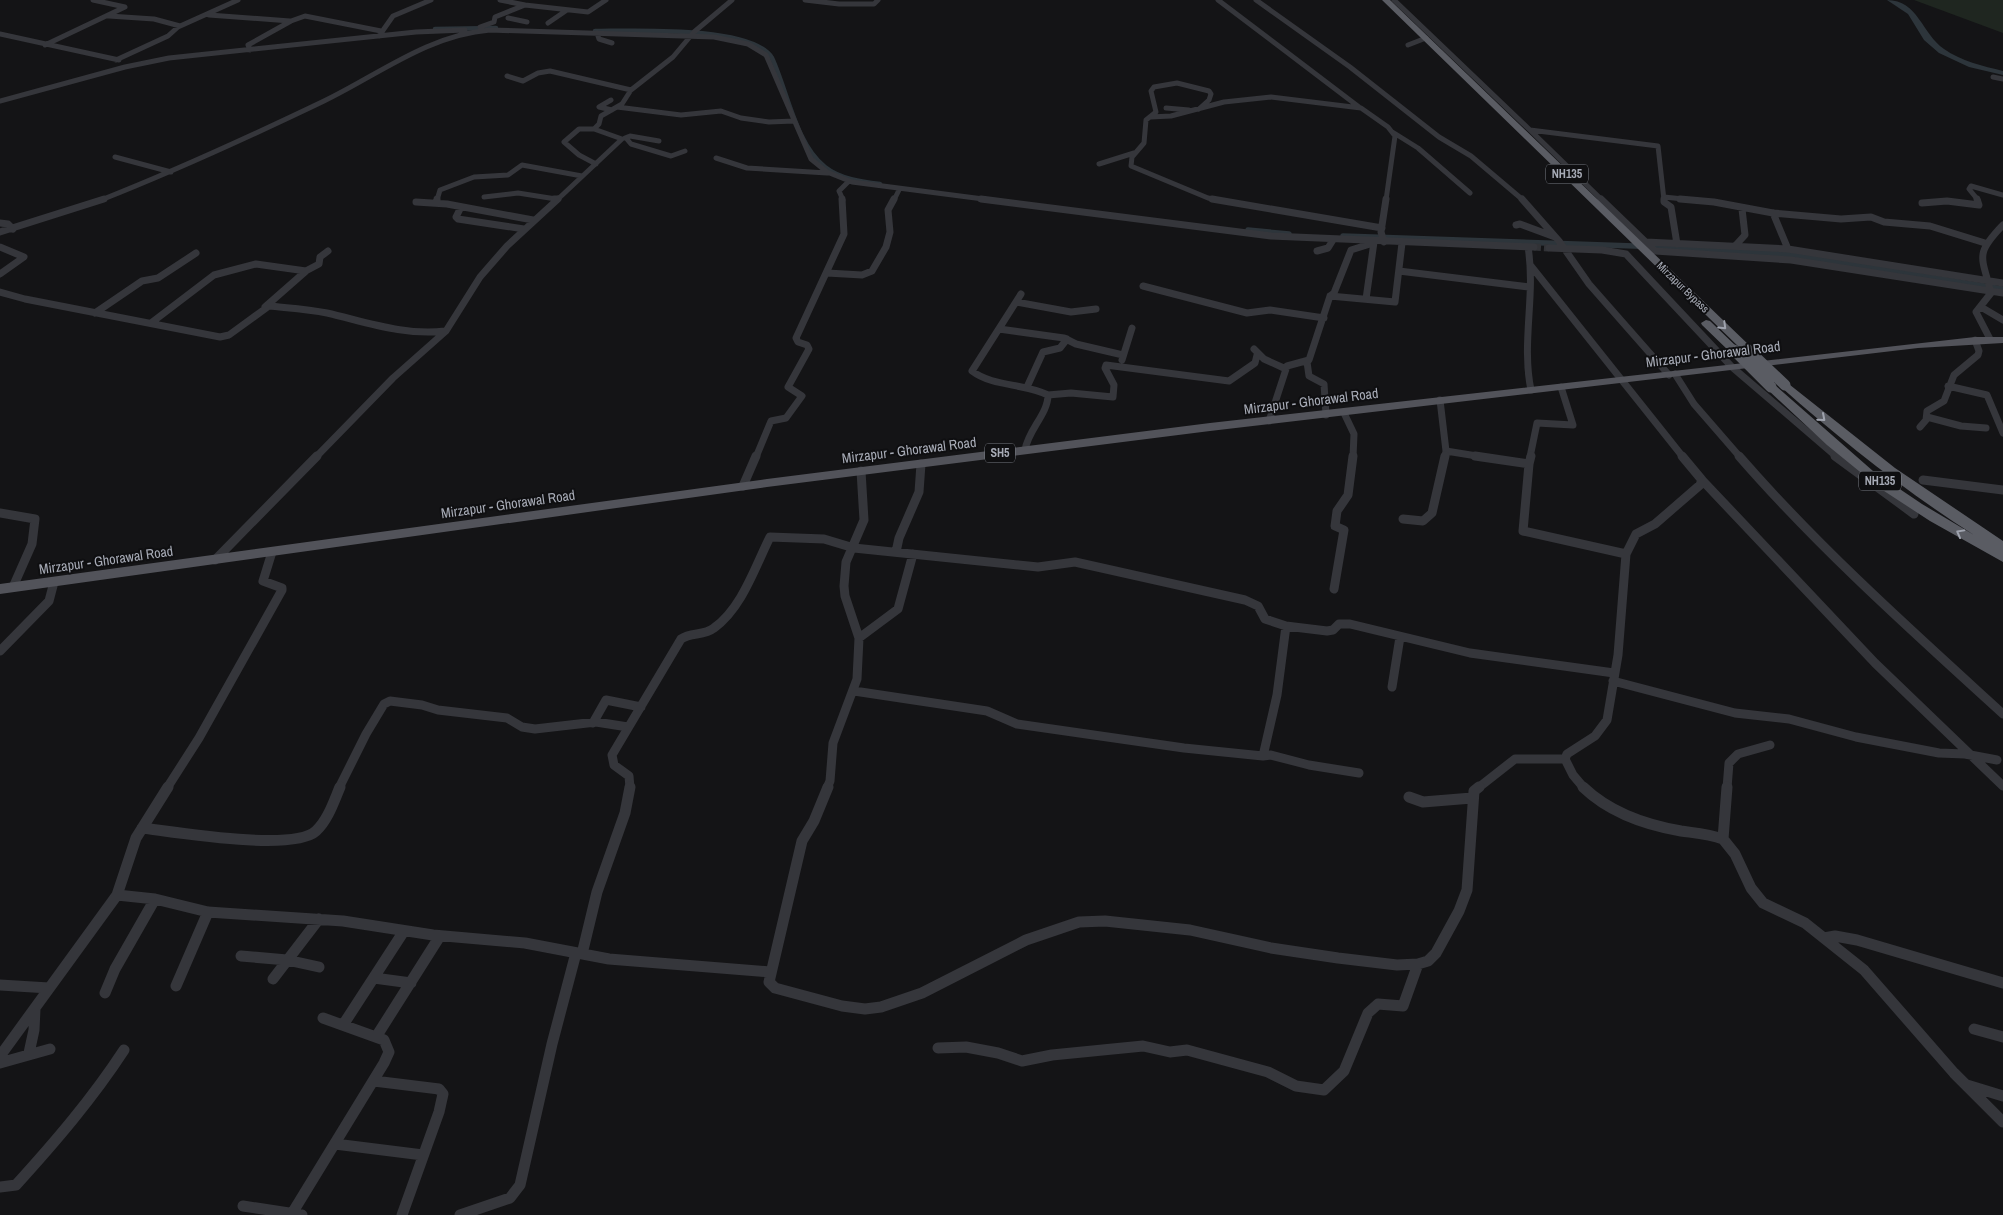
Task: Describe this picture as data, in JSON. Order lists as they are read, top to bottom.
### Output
{
  "streets": {
    "highway": ["NH135", "Mirzapur Bypass"],
    "main road": ["Mirzapur - Ghorawal Road", "SH5"]
  }
}
